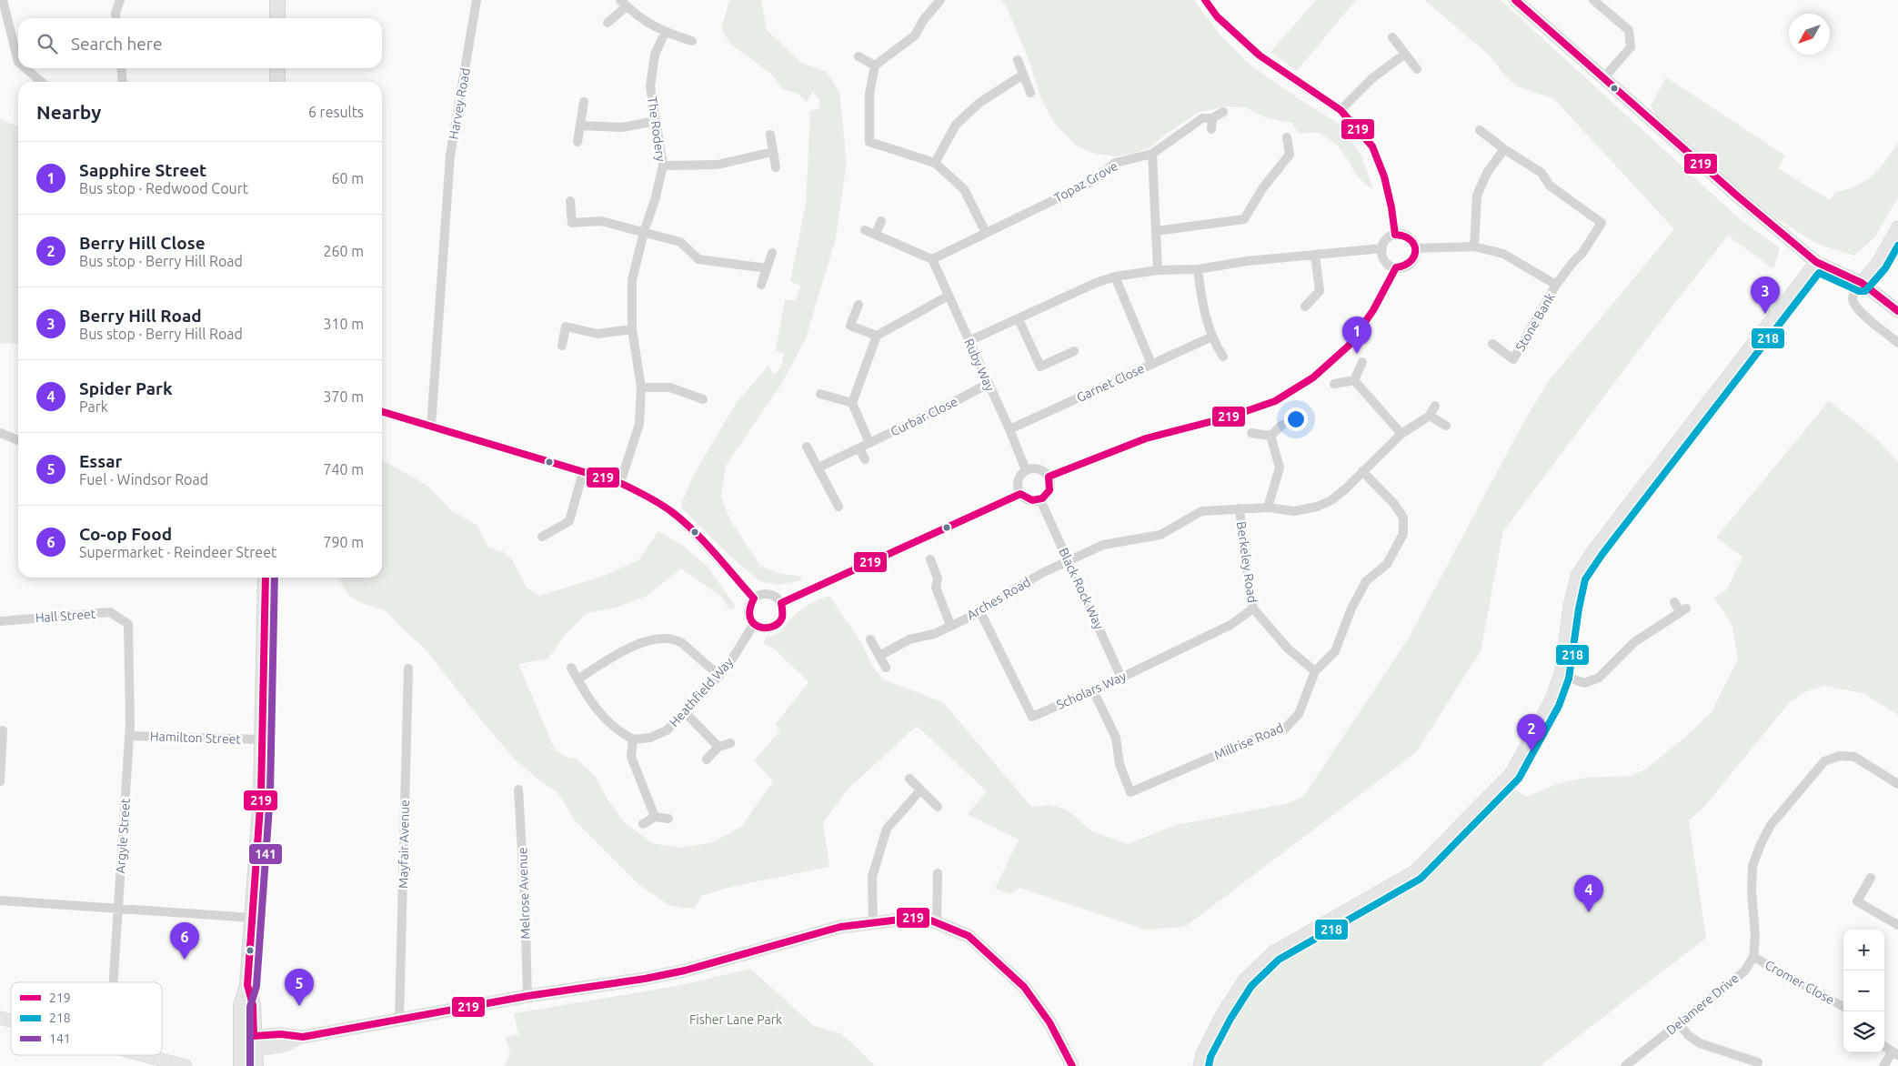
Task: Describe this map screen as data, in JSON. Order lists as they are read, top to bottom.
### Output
{
  "streets": {
    "street": [
      "Harvey Road",
      "The Rodery",
      "Topaz Grove",
      "Stone Bank",
      "Ruby Way",
      "Garnet Close",
      "Curbar Close",
      "Berkeley Road",
      "Black Rock Way",
      "Arches Road",
      "Hall Street",
      "Scholars Way",
      "Heathfield Way",
      "Hamilton Street",
      "Millrise Road",
      "Argyle Street",
      "Mayfair Avenue",
      "Melrose Avenue",
      "Cromer Close",
      "Delamere Drive"
    ]
  },
  "crossings": [
    ["Topaz Grove", "Ruby Way"],
    ["Ruby Way", "Garnet Close"],
    ["Ruby Way", "Curbar Close"],
    ["Ruby Way", "Black Rock Way"],
    ["Berkeley Road", "Arches Road"],
    ["Berkeley Road", "Scholars Way"],
    ["Berkeley Road", "Millrise Road"],
    ["Black Rock Way", "Arches Road"],
    ["Black Rock Way", "Scholars Way"],
    ["Arches Road", "Scholars Way"],
    ["Arches Road", "Millrise Road"],
    ["Hall Street", "Argyle Street"],
    ["Scholars Way", "Millrise Road"],
    ["Hamilton Street", "Argyle Street"],
    ["Cromer Close", "Delamere Drive"]
  ],
  "parks": ["Fisher Lane Park"],
  "lines": ["transit line 219", "transit line 218", "transit line 141"],
  "legend": ["219", "218", "141"],
  "north": "bottom left",
  "page": {
    "search": "Search here",
    "heading": ["Nearby", "6 results"],
    "list": [
      {
        "mark": "1",
        "name": "Sapphire Street",
        "note": "Bus stop · Redwood Court",
        "value": "60 m"
      },
      {
        "mark": "2",
        "name": "Berry Hill Close",
        "note": "Bus stop · Berry Hill Road",
        "value": "260 m"
      },
      {
        "mark": "3",
        "name": "Berry Hill Road",
        "note": "Bus stop · Berry Hill Road",
        "value": "310 m"
      },
      {
        "mark": "4",
        "name": "Spider Park",
        "note": "Park",
        "value": "370 m"
      },
      {
        "mark": "5",
        "name": "Essar",
        "note": "Fuel · Windsor Road",
        "value": "740 m"
      },
      {
        "mark": "6",
        "name": "Co-op Food",
        "note": "Supermarket · Reindeer Street",
        "value": "790 m"
      }
    ],
    "pins": [
      "3",
      "1",
      "2",
      "4",
      "6",
      "5"
    ],
    "map_buttons": ["+", "−"]
  }
}
